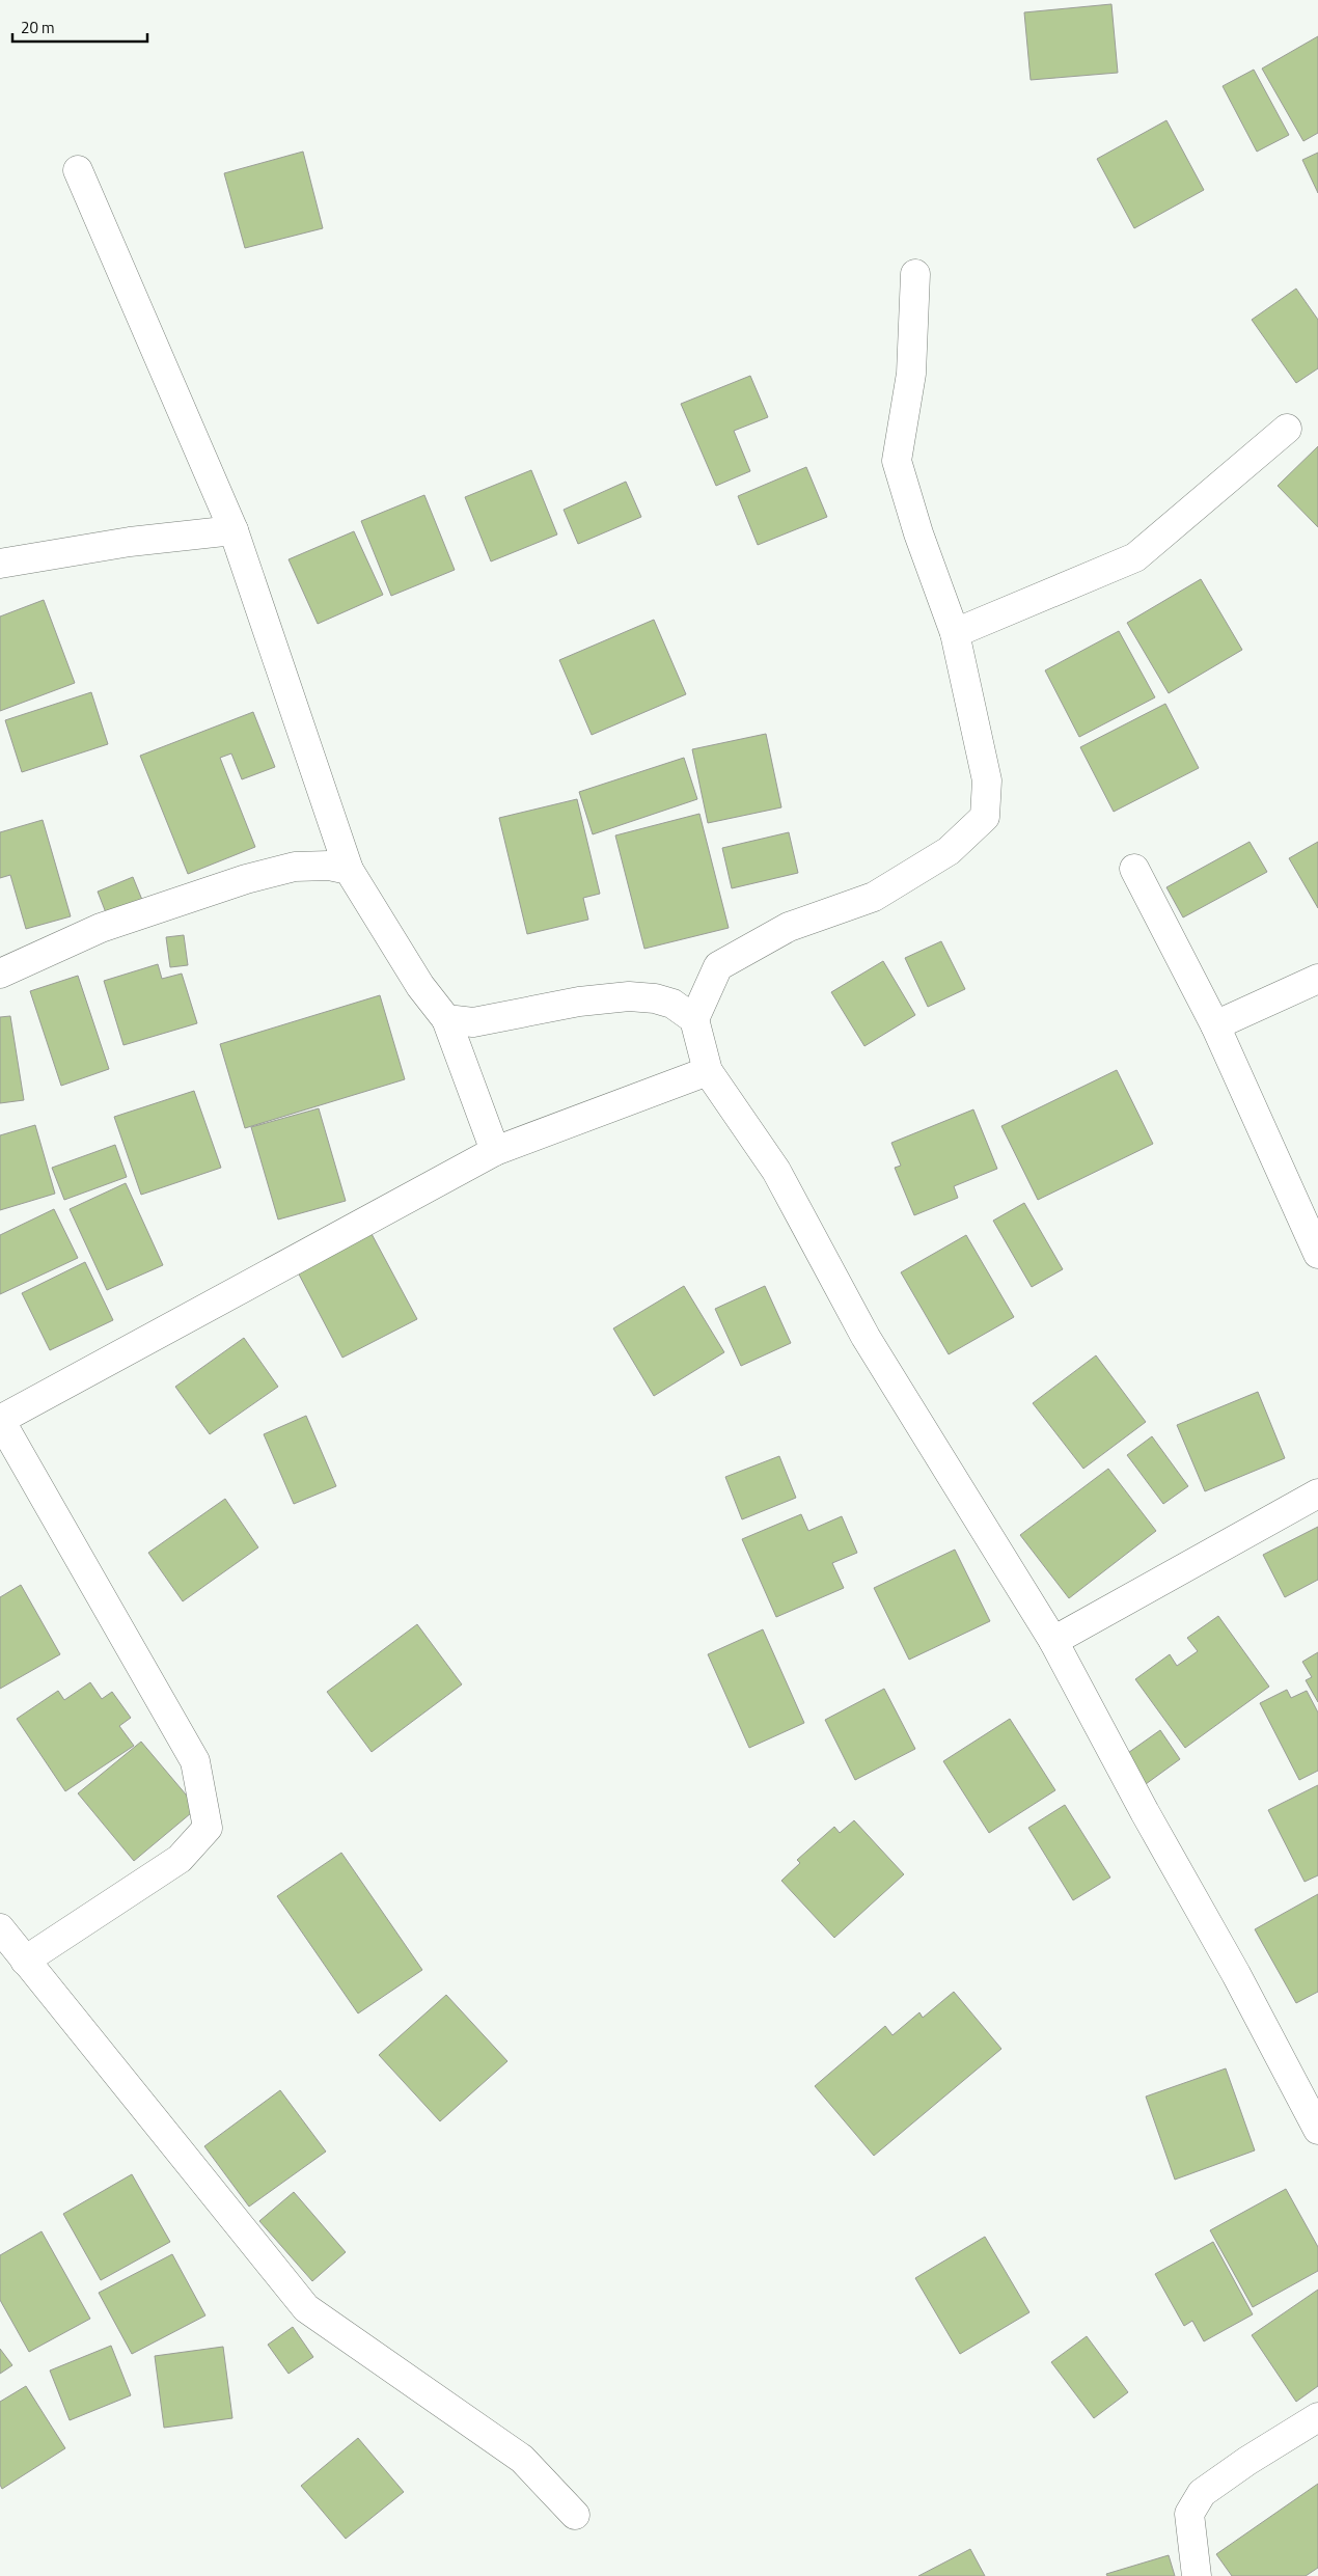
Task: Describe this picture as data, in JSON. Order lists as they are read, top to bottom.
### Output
{
  "scale_bar": "20 m"
}
